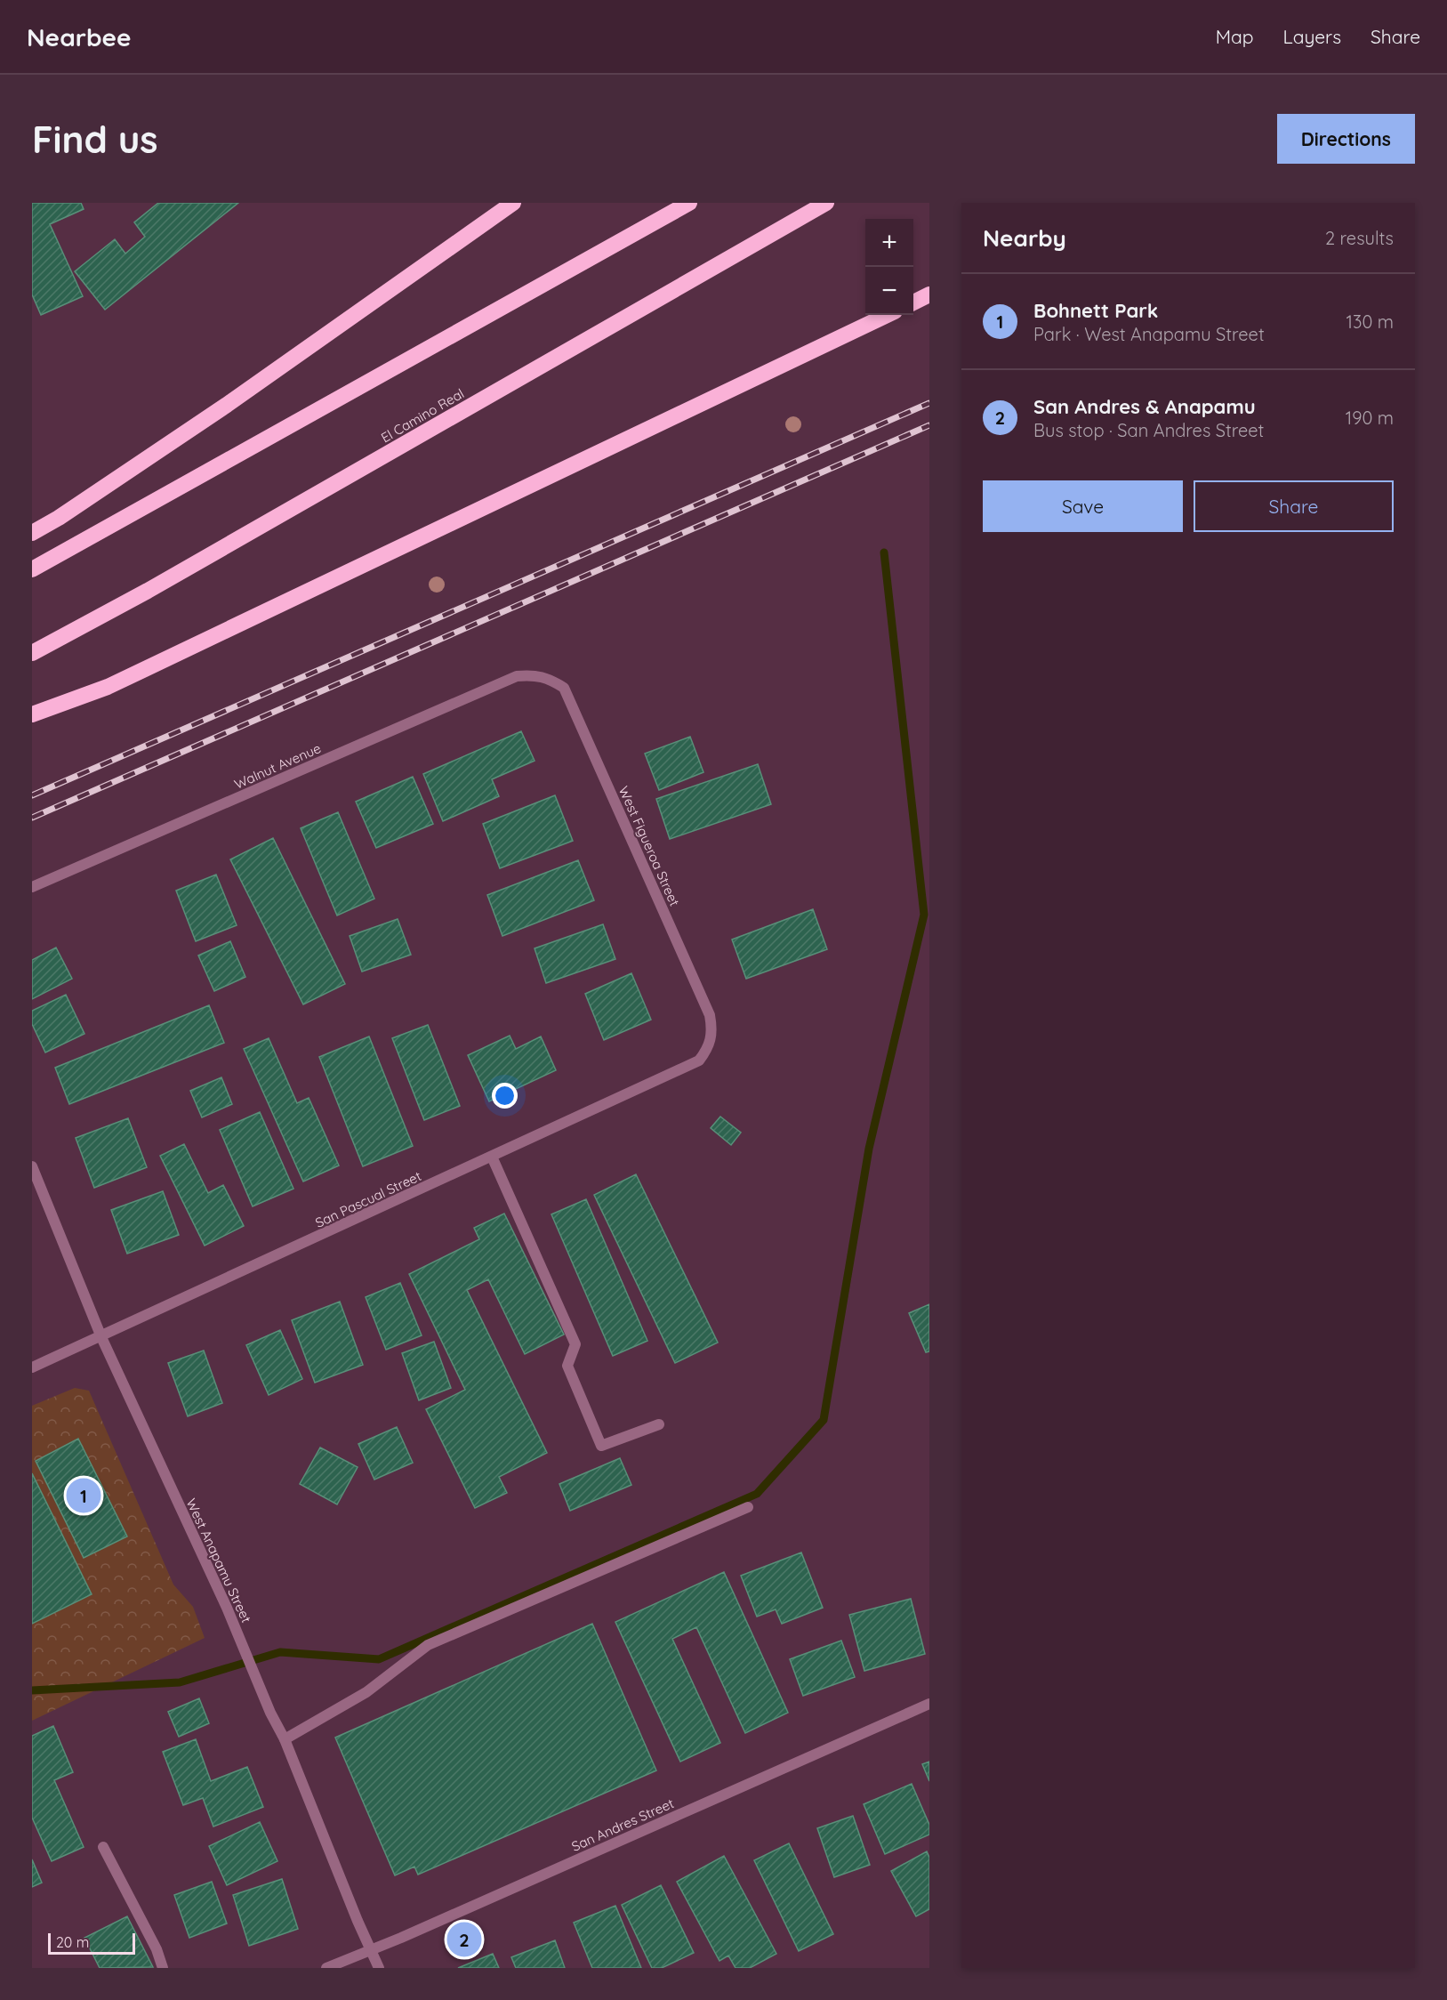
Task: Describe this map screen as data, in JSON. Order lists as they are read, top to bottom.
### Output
{
  "streets": {
    "highway": ["El Camino Real"],
    "street": [
      "Walnut Avenue",
      "West Figueroa Street",
      "San Pascual Street",
      "West Anapamu Street",
      "San Andres Street"
    ]
  },
  "crossings": [
    ["Walnut Avenue", "West Figueroa Street"],
    ["West Figueroa Street", "San Pascual Street"],
    ["San Pascual Street", "West Anapamu Street"],
    ["West Anapamu Street", "San Andres Street"]
  ],
  "scale_bar": "20 m",
  "page": {
    "header": "Nearbee",
    "nav": ["Map", "Layers", "Share"],
    "buttons": [
      "Directions",
      ["Save", "Share"]
    ],
    "title": "Find us",
    "heading": ["Nearby", "2 results"],
    "map_buttons": ["+", "−"],
    "list": [
      {
        "mark": "1",
        "name": "Bohnett Park",
        "note": "Park · West Anapamu Street",
        "value": "130 m"
      },
      {
        "mark": "2",
        "name": "San Andres & Anapamu",
        "note": "Bus stop · San Andres Street",
        "value": "190 m"
      }
    ],
    "pins": ["1", "2"],
    "scale": "20 m"
  }
}
